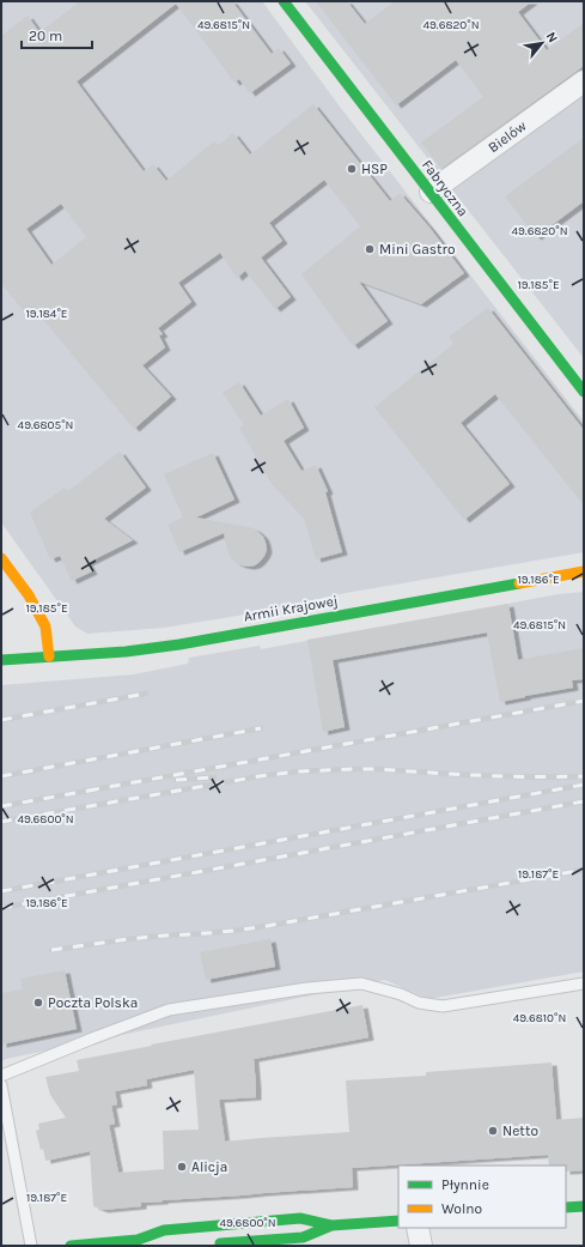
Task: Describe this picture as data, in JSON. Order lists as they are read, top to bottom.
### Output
{
  "streets": {
    "street": ["Bielów", "Fabryczna", "Armii Krajowej"]
  },
  "crossings": [
    ["Bielów", "Fabryczna"]
  ],
  "places": [
    "HSP",
    "Mini Gastro",
    "Poczta Polska",
    "Netto",
    "Alicja"
  ],
  "legend": ["Płynnie", "Wolno"],
  "scale_bar": "20 m",
  "north": "top right",
  "coordinates": [
    "49.6815°N",
    "49.6820°N",
    "19.185°E",
    "19.184°E",
    "49.6805°N",
    "19.186°E",
    "49.6800°N",
    "19.187°E",
    "49.6810°N"
  ]
}
